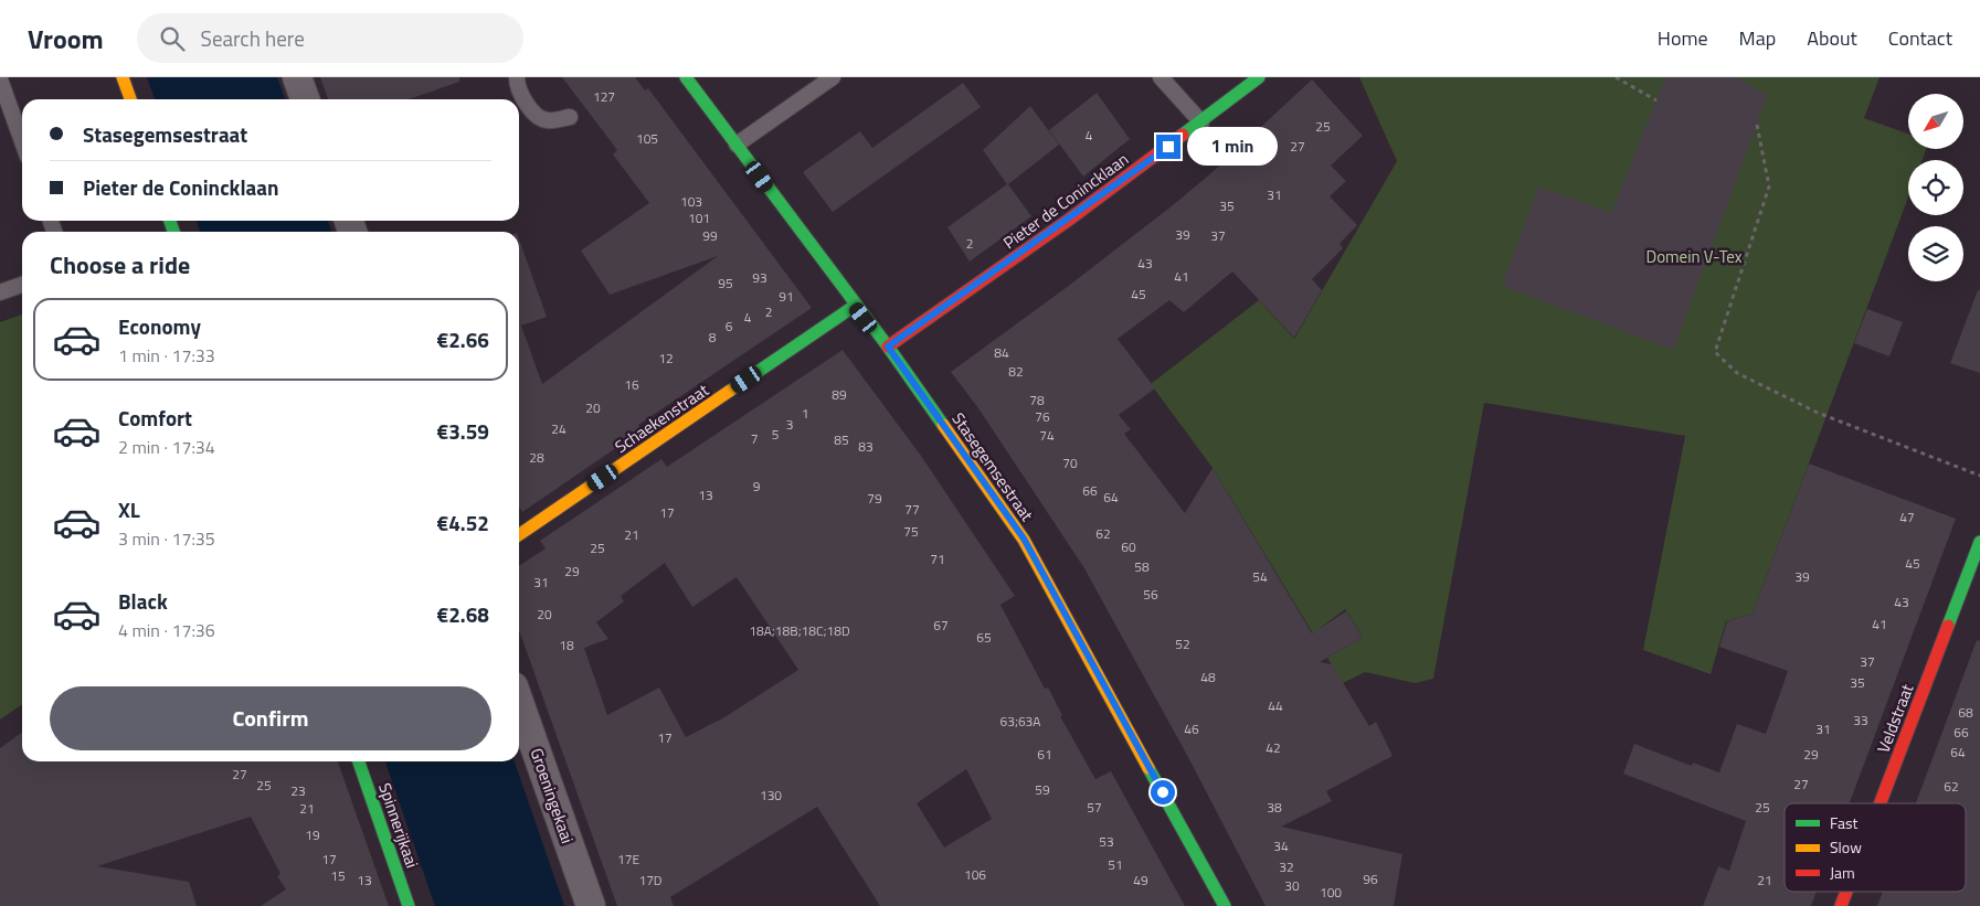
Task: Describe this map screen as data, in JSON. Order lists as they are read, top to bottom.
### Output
{
  "streets": {
    "street": [
      "Pieter de Conincklaan",
      "Schaekenstraat",
      "Stasegemsestraat",
      "Veldstraat",
      "Groeningekaai",
      "Spinnerijkaai"
    ]
  },
  "crossings": [
    ["Pieter de Conincklaan", "Stasegemsestraat"],
    ["Schaekenstraat", "Stasegemsestraat"]
  ],
  "parks": ["Domein V-Tex"],
  "house_numbers": [
    "127",
    "25",
    "4",
    "105",
    "27",
    "31",
    "103",
    "35",
    "101",
    "39",
    "99",
    "37",
    "2",
    "43",
    "41",
    "93",
    "95",
    "45",
    "91",
    "2",
    "4",
    "6",
    "8",
    "84",
    "12",
    "82",
    "16",
    "89",
    "78",
    "20",
    "1",
    "76",
    "3",
    "24",
    "5",
    "74",
    "7",
    "85",
    "83",
    "28",
    "70",
    "9",
    "66",
    "13",
    "64",
    "79",
    "77",
    "17",
    "47",
    "75",
    "62",
    "21",
    "60",
    "25",
    "71",
    "45",
    "58",
    "29",
    "54",
    "39",
    "31",
    "56",
    "43",
    "20",
    "41",
    "67",
    "18A;18B;18C;18D",
    "65",
    "52",
    "18",
    "37",
    "48",
    "35",
    "44",
    "68",
    "33",
    "63;63A",
    "46",
    "31",
    "66",
    "17",
    "42",
    "64",
    "61",
    "29",
    "27",
    "27",
    "25",
    "62",
    "59",
    "23",
    "130",
    "57",
    "38",
    "25",
    "21",
    "19",
    "53",
    "34",
    "17",
    "17E",
    "51",
    "32",
    "106",
    "15",
    "96",
    "13",
    "17D",
    "49",
    "21",
    "30",
    "100"
  ],
  "legend": ["Fast", "Slow", "Jam"],
  "north": "bottom left",
  "page": {
    "header": "Vroom",
    "search": "Search here",
    "nav": [
      "Home",
      "Map",
      "About",
      "Contact"
    ],
    "banner": ["Stasegemsestraat", "Pieter de Conincklaan"],
    "bubble": "1 min",
    "heading": "Choose a ride",
    "list": [
      {
        "name": "Economy",
        "note": "1 min · 17:33",
        "value": "€2.66"
      },
      {
        "name": "Comfort",
        "note": "2 min · 17:34",
        "value": "€3.59"
      },
      {
        "name": "XL",
        "note": "3 min · 17:35",
        "value": "€4.52"
      },
      {
        "name": "Black",
        "note": "4 min · 17:36",
        "value": "€2.68"
      }
    ],
    "buttons": "Confirm"
  }
}
